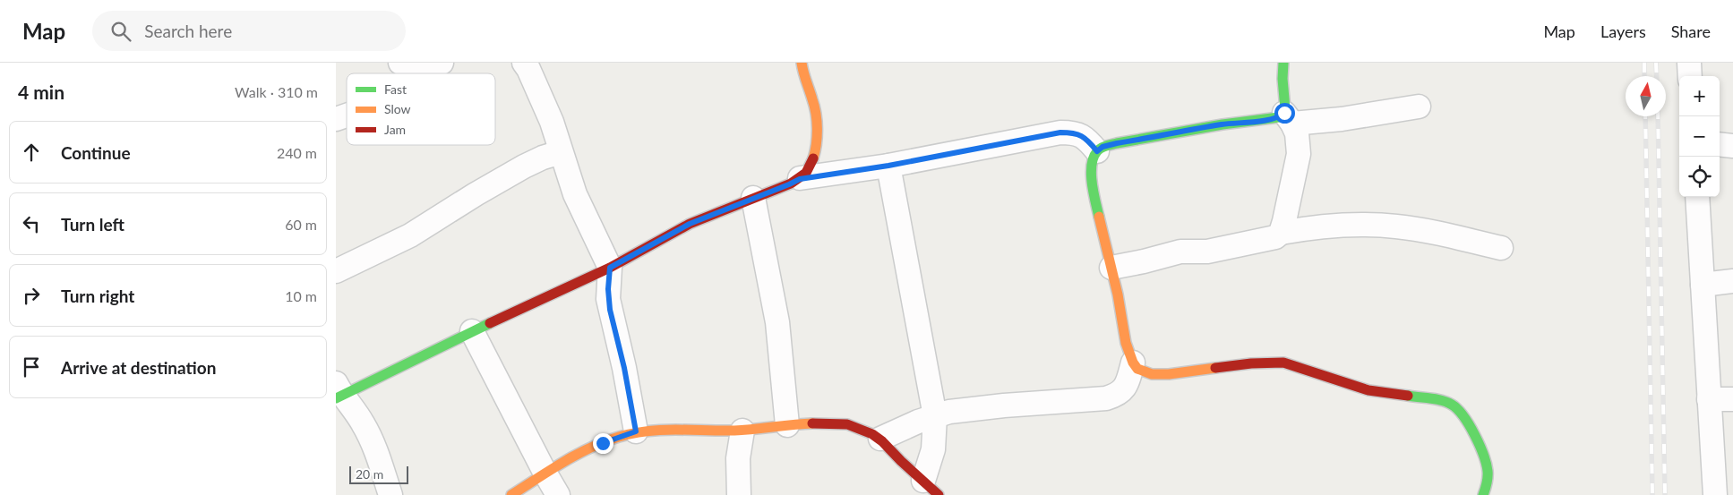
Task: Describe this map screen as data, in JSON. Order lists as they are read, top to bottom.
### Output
{
  "legend": ["Fast", "Slow", "Jam"],
  "scale_bar": "20 m",
  "north": "top",
  "page": {
    "header": "Map",
    "search": "Search here",
    "nav": ["Map", "Layers", "Share"],
    "heading": ["4 min", "Walk · 310 m"],
    "map_buttons": ["+", "−"],
    "list": [
      ["Continue", "240 m"],
      ["Turn left", "60 m"],
      ["Turn right", "10 m"],
      "Arrive at destination"
    ],
    "scale": "20 m"
  }
}
